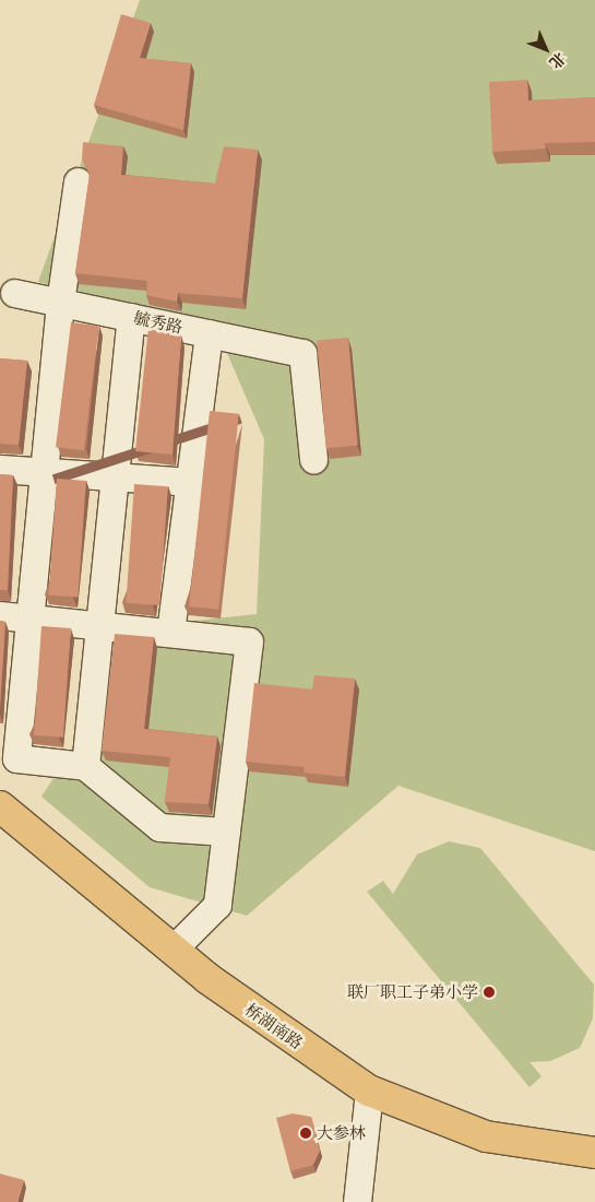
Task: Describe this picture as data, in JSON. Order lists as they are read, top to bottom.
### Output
{
  "streets": {
    "main road": ["桥湖南路"],
    "street": ["毓秀路"]
  },
  "places": ["联厂职工子弟小学", "大参林"],
  "north": "bottom right"
}
